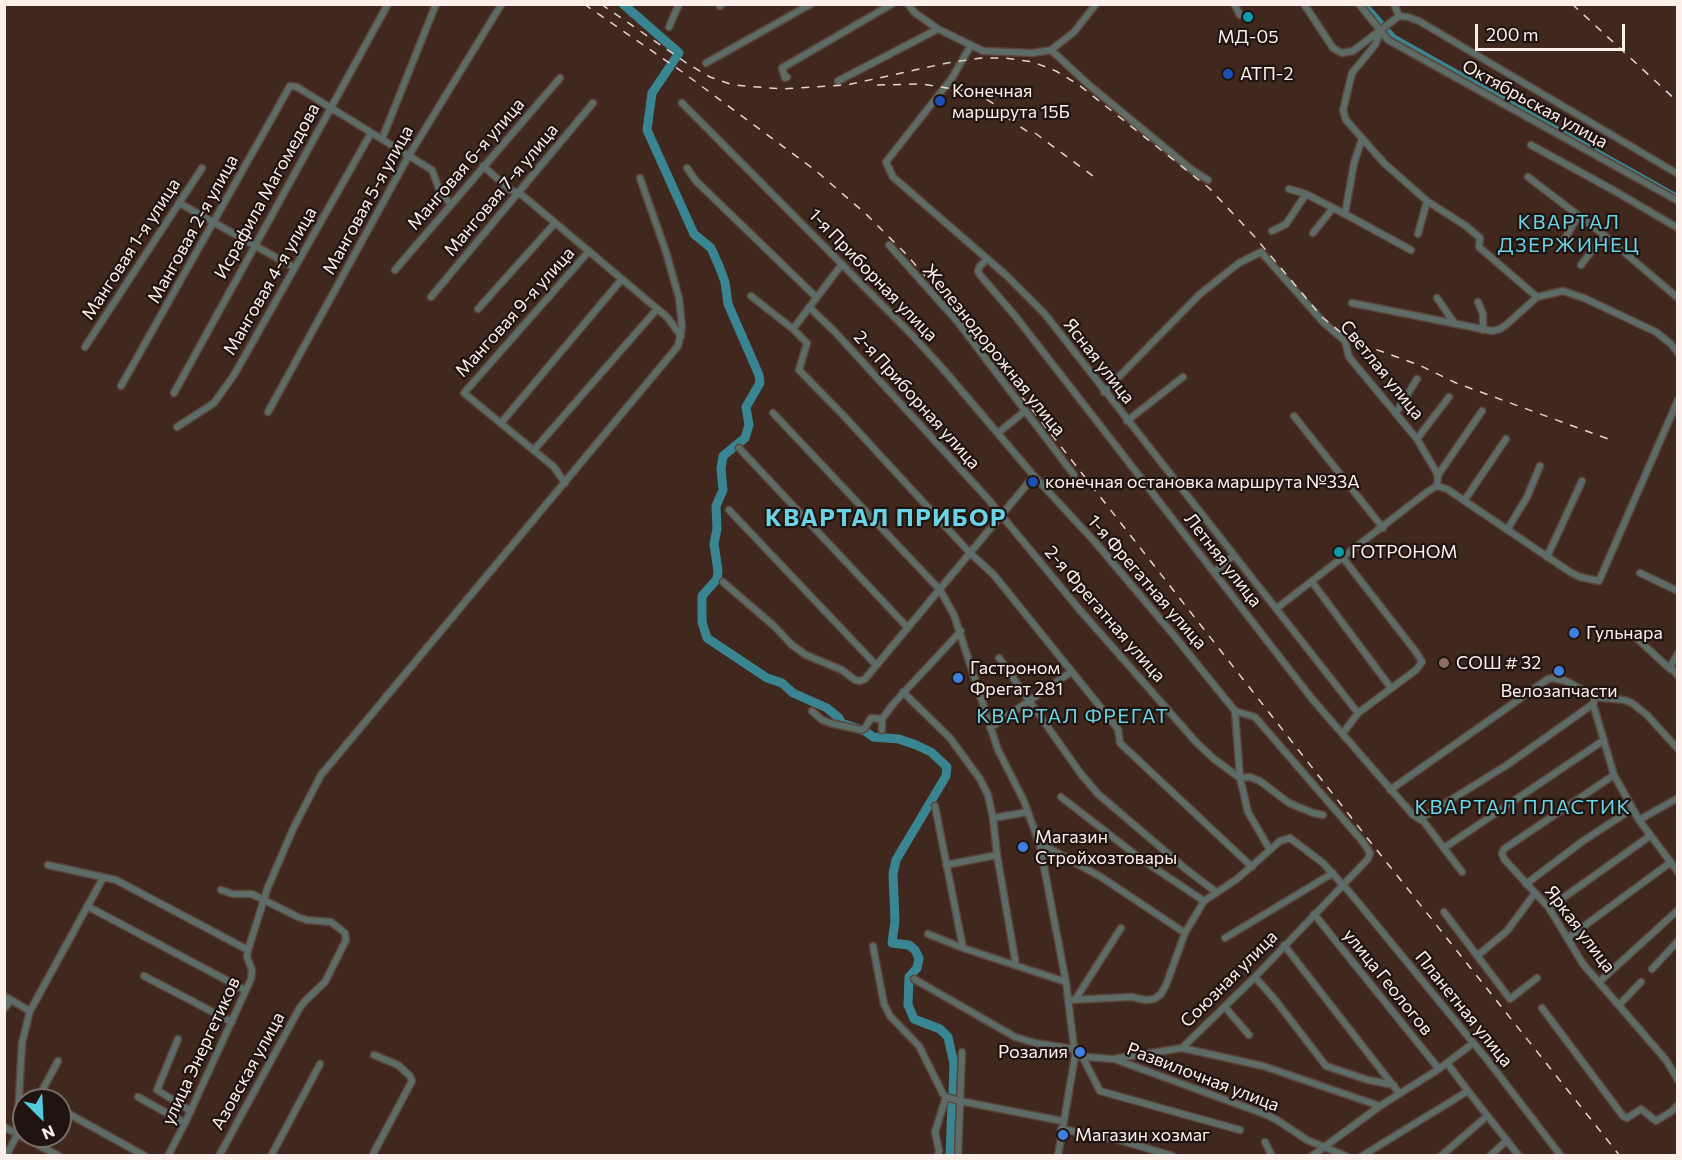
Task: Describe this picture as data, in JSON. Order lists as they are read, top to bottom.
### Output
{
  "streets": {
    "street": [
      "Октябрьская улица",
      "Манговая 6-я улица",
      "Манговая 7-я улица",
      "Исрафила Магомедова",
      "Манговая 5-я улица",
      "Манговая 2-я улица",
      "Манговая 1-я улица",
      "1-я Приборная улица",
      "Манговая 4-я улица",
      "Манговая 9-я улица",
      "Железнодорожная улица",
      "Ясная улица",
      "Светлая улица",
      "2-я Приборная улица",
      "Летняя улица",
      "1-я Фрегатная улица",
      "2-я Фрегатная улица",
      "Яркая улица",
      "Союзная улица",
      "улица Геологов",
      "Планетная улица",
      "улица Энергетиков",
      "Азовская улица",
      "Развилочная улица"
    ]
  },
  "crossings": [
    ["Исрафила Магомедова", "Манговая 2-я улица"],
    ["1-я Приборная улица", "1-я Фрегатная улица"],
    ["Ясная улица", "Светлая улица"],
    ["Ясная улица", "Летняя улица"],
    ["2-я Приборная улица", "2-я Фрегатная улица"],
    ["1-я Фрегатная улица", "Союзная улица"],
    ["Союзная улица", "улица Геологов"],
    ["Союзная улица", "Планетная улица"],
    ["Союзная улица", "Развилочная улица"],
    ["улица Энергетиков", "Азовская улица"]
  ],
  "districts": [
    "КВАРТАЛ ДЗЕРЖИНЕЦ",
    "КВАРТАЛ ПРИБОР",
    "КВАРТАЛ ФРЕГАТ",
    "КВАРТАЛ ПЛАСТИК"
  ],
  "places": [
    "МД-05",
    "АТП-2",
    "Конечная маршрута 15Б",
    "конечная остановка маршрута №33А",
    "ГОТРОНОМ",
    "Гульнара",
    "СОШ # 32",
    "Велозапчасти",
    "Гастроном Фрегат 281",
    "Магазин Стройхозтовары",
    "Розалия",
    "Магазин хозмаг"
  ],
  "scale_bar": "200 m",
  "north": "bottom right"
}
